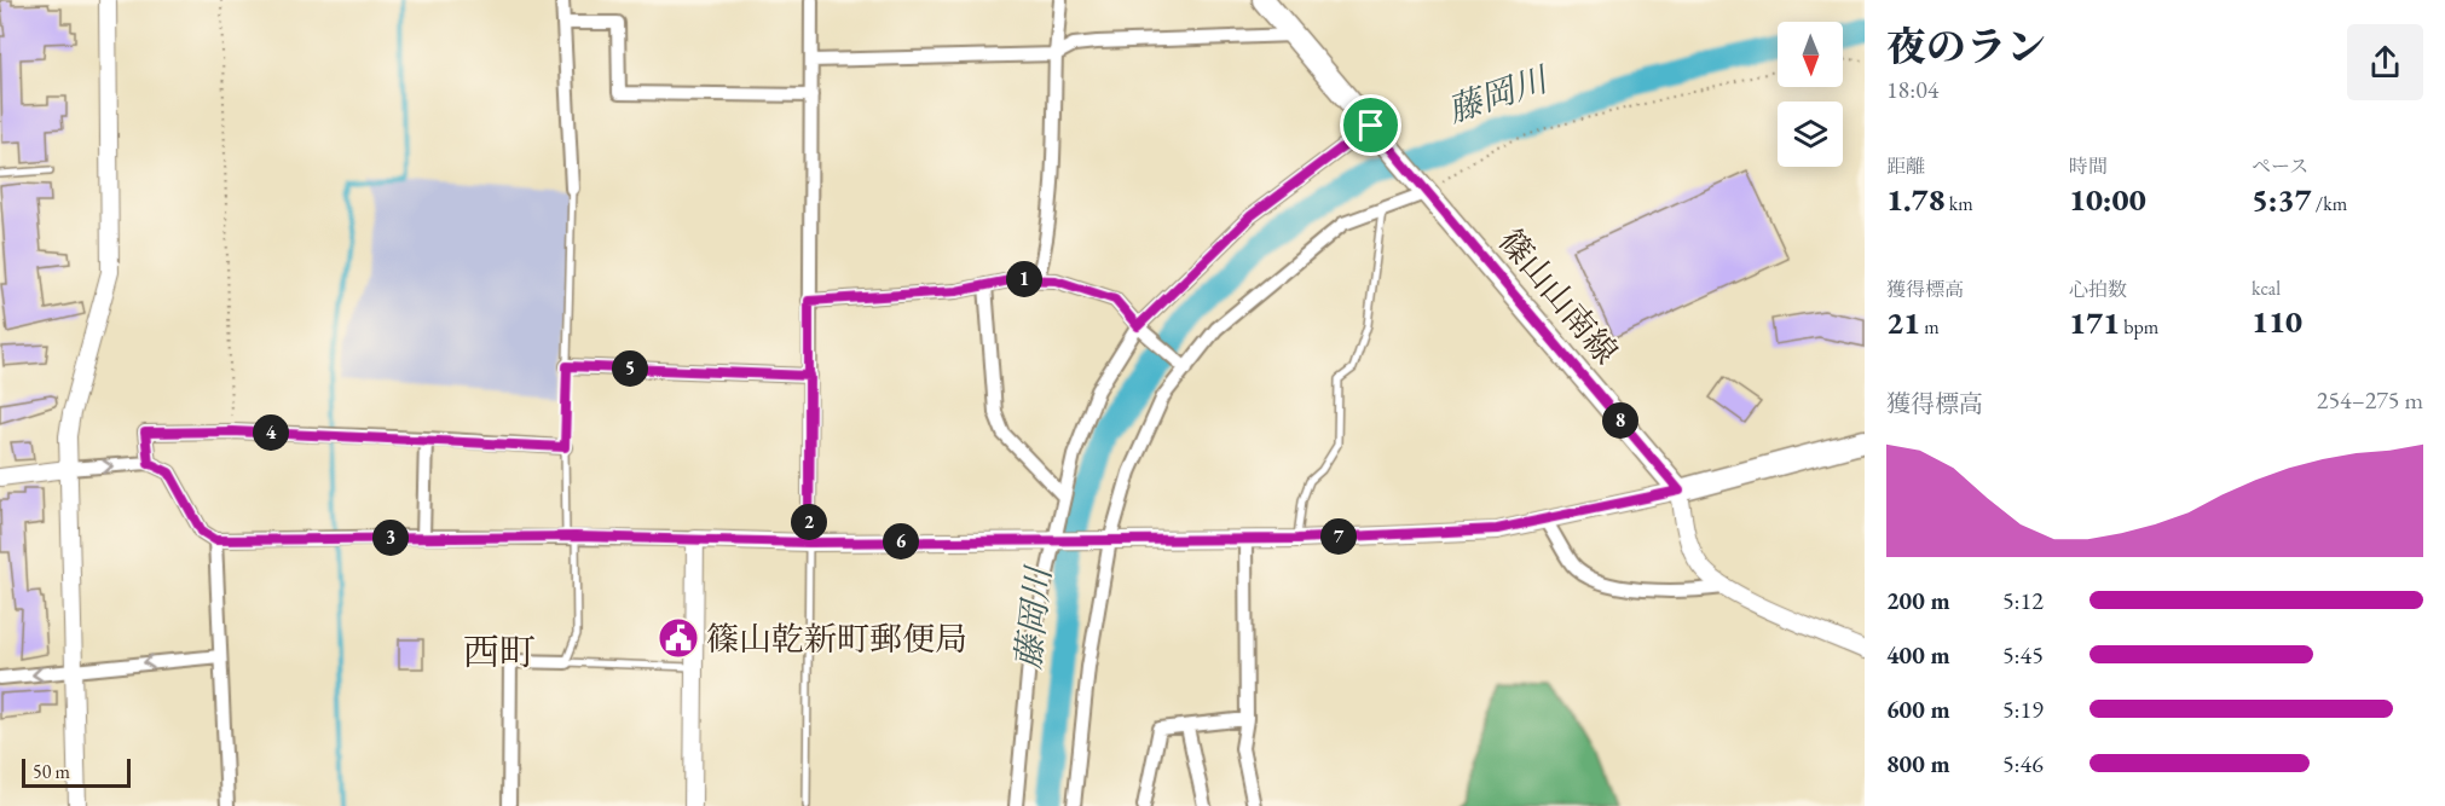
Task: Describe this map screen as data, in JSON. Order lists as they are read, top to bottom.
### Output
{
  "streets": {
    "main road": ["篠山山南線"]
  },
  "districts": ["西町"],
  "water": ["藤岡川"],
  "places": {
    "public building": ["篠山乾新町郵便局"]
  },
  "scale_bar": "50 m",
  "north": "bottom",
  "page": {
    "heading": ["夜のラン", "18:04"],
    "stats": [
      ["距離", "1.78 km"],
      ["時間", "10:00"],
      ["ペース", "5:37 /km"],
      ["獲得標高", "21 m"],
      ["心拍数", "171 bpm"],
      ["kcal", "110"]
    ],
    "pins": [
      "1",
      "5",
      "8",
      "4",
      "2",
      "7",
      "3",
      "6"
    ],
    "chart": ["獲得標高", "254–275 m"],
    "list": [
      {
        "name": "200 m",
        "note": "5:12"
      },
      {
        "name": "400 m",
        "note": "5:45"
      },
      {
        "name": "600 m",
        "note": "5:19"
      },
      {
        "name": "800 m",
        "note": "5:46"
      }
    ],
    "scale": "50 m"
  }
}
